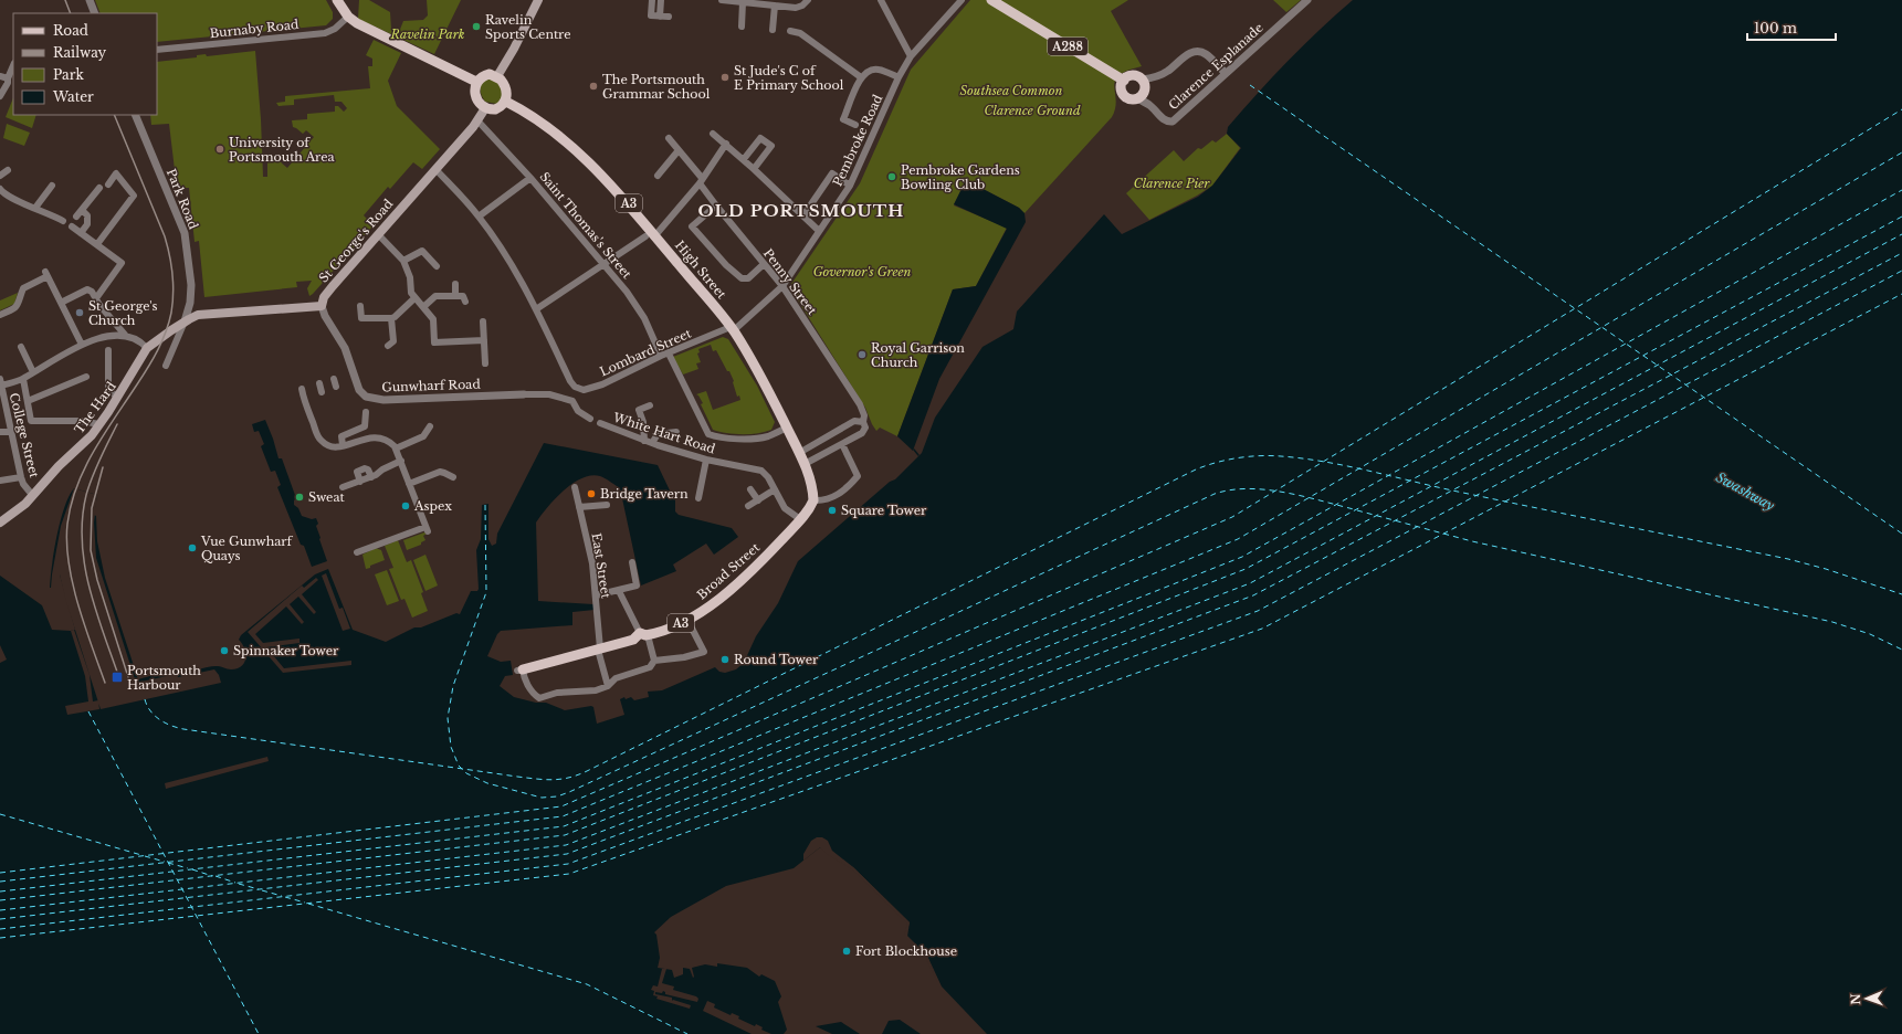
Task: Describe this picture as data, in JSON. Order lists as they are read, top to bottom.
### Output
{
  "streets": {
    "main road": [
      "A288",
      "A3",
      "St George's Road",
      "High Street",
      "The Hard",
      "Broad Street"
    ],
    "street": [
      "Burnaby Road",
      "Clarence Esplanade",
      "Pembroke Road",
      "Park Road",
      "Saint Thomas's Street",
      "Penny Street",
      "Lombard Street",
      "Gunwharf Road",
      "White Hart Road",
      "College Street",
      "East Street"
    ]
  },
  "crossings": [
    ["A288", "Clarence Esplanade"],
    ["Pembroke Road", "High Street"],
    ["Pembroke Road", "Penny Street"],
    ["Pembroke Road", "Lombard Street"],
    ["Park Road", "The Hard"],
    ["Saint Thomas's Street", "St George's Road"],
    ["Saint Thomas's Street", "Lombard Street"],
    ["St George's Road", "High Street"],
    ["St George's Road", "Gunwharf Road"],
    ["High Street", "Lombard Street"],
    ["High Street", "Broad Street"],
    ["The Hard", "College Street"],
    ["White Hart Road", "Broad Street"],
    ["East Street", "Broad Street"]
  ],
  "districts": ["OLD PORTSMOUTH"],
  "water": ["Swashway"],
  "parks": [
    "Ravelin Park",
    "Southsea Common",
    "Clarence Ground",
    "Clarence Pier",
    "Governor's Green"
  ],
  "places": {
    "other": [
      "Ravelin Sports Centre",
      "St Jude's C of E Primary School",
      "The Portsmouth Grammar School",
      "University of Portsmouth Area",
      "Pembroke Gardens Bowling Club",
      "St George's Church",
      "Royal Garrison Church",
      "Bridge Tavern",
      "Sweat",
      "Aspex",
      "Square Tower",
      "Vue Gunwharf Quays",
      "Spinnaker Tower",
      "Round Tower",
      "Fort Blockhouse"
    ],
    "transit": ["Portsmouth Harbour"]
  },
  "legend": [
    "Road",
    "Railway",
    "Park",
    "Water"
  ],
  "scale_bar": "100 m",
  "north": "left"
}
